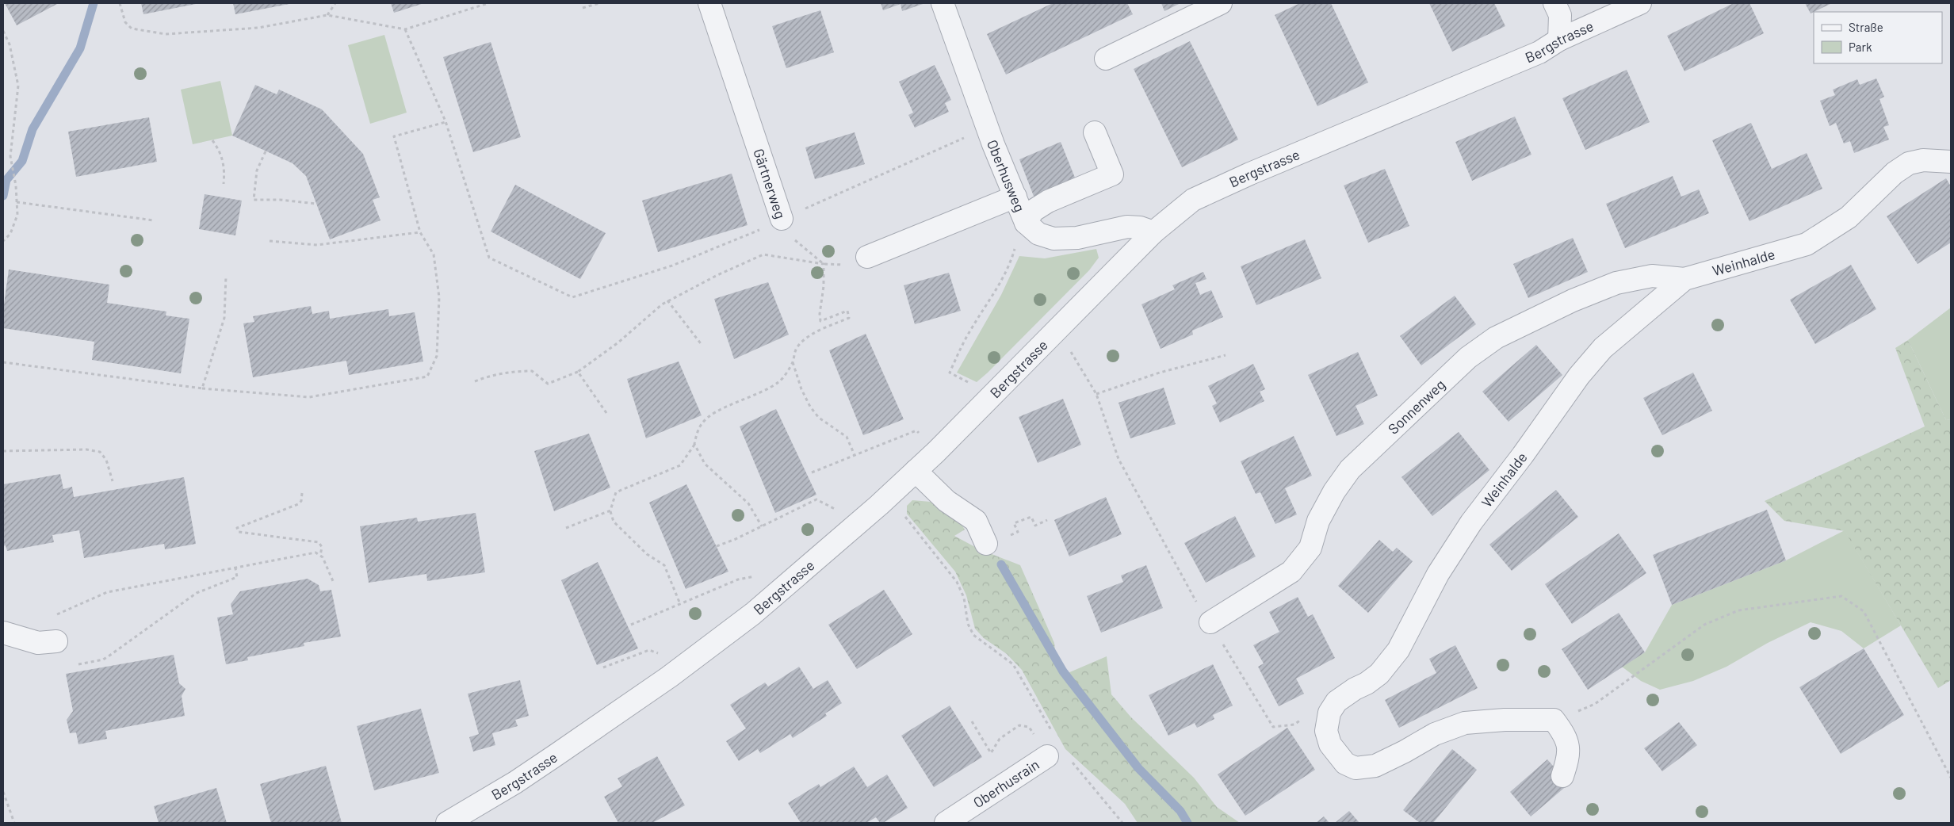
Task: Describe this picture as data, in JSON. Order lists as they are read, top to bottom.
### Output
{
  "streets": {
    "street": [
      "Bergstrasse",
      "Oberhusweg",
      "Gärtnerweg",
      "Weinhalde",
      "Sonnenweg",
      "Oberhusrain"
    ]
  },
  "crossings": [
    ["Bergstrasse", "Oberhusweg"],
    ["Oberhusweg", "Gärtnerweg"],
    ["Weinhalde", "Sonnenweg"]
  ],
  "legend": ["Straße", "Park"]
}
